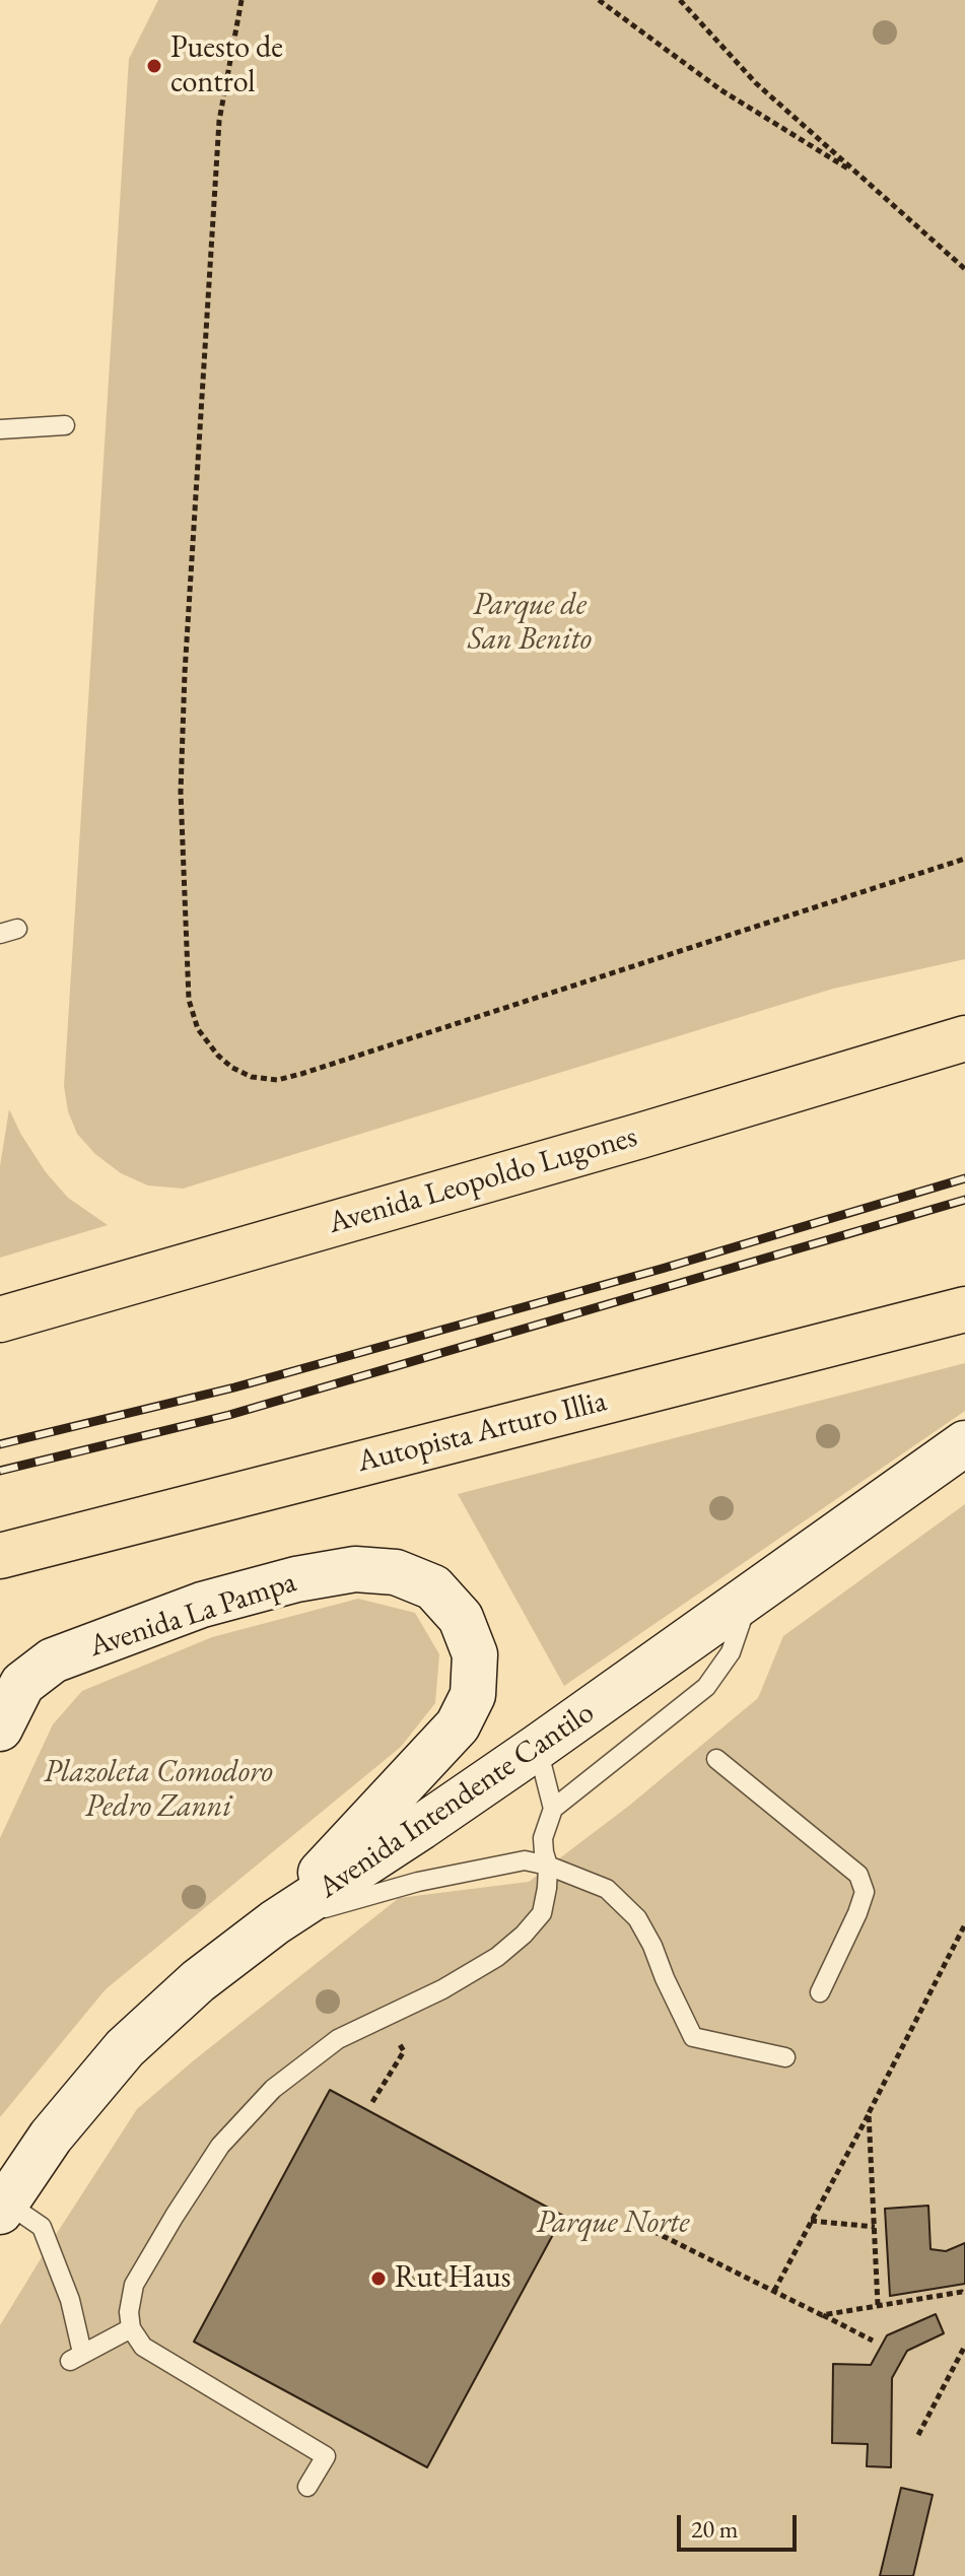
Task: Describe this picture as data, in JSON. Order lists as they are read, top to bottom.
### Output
{
  "streets": {
    "highway": ["Avenida Leopoldo Lugones", "Autopista Arturo Illia"],
    "main road": ["Avenida La Pampa", "Avenida Intendente Cantilo"]
  },
  "crossings": [
    ["Avenida La Pampa", "Avenida Intendente Cantilo"]
  ],
  "parks": ["Parque de San Benito", "Plazoleta Comodoro Pedro Zanni", "Parque Norte"],
  "places": ["Puesto de control", "Rut Haus"],
  "scale_bar": "20 m"
}
